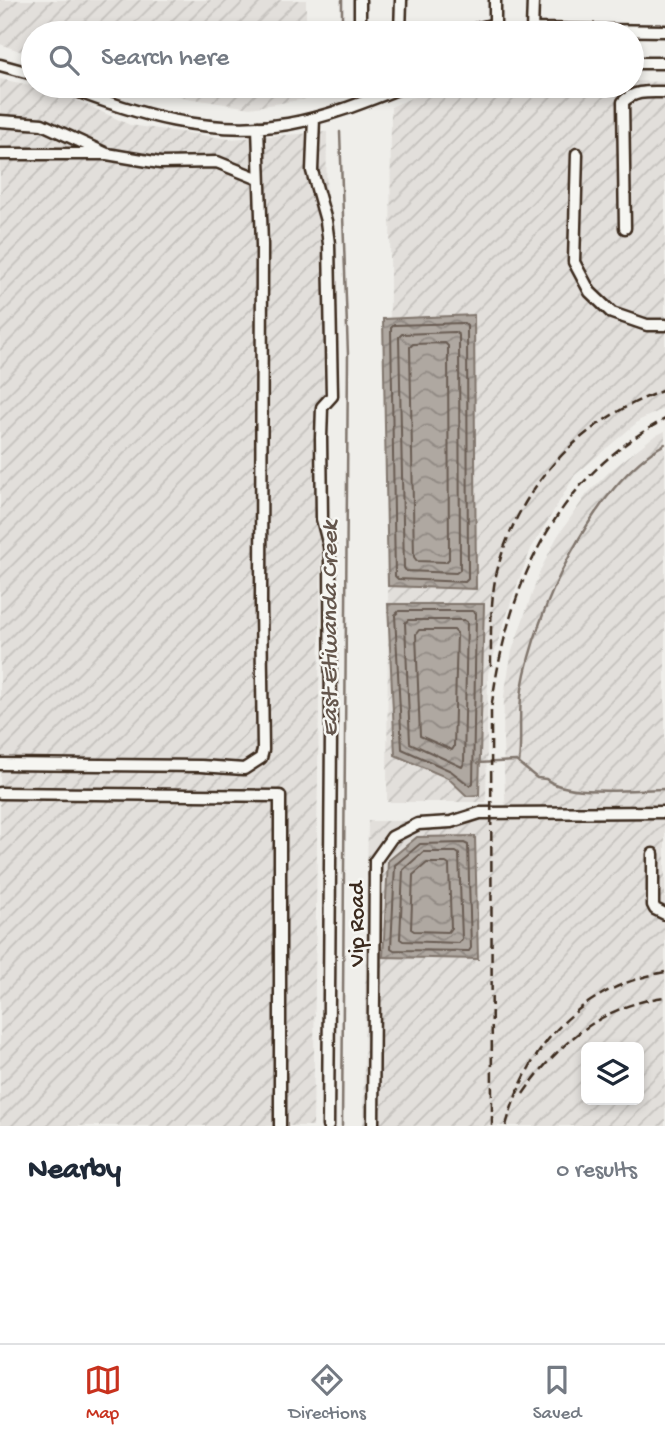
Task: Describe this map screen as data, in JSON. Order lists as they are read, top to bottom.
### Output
{
  "streets": {
    "street": ["Vip Road"]
  },
  "water": ["East Etiwanda Creek"],
  "page": {
    "search": "Search here",
    "heading": ["Nearby", "0 results"],
    "nav": ["Map", "Directions", "Saved"]
  }
}
